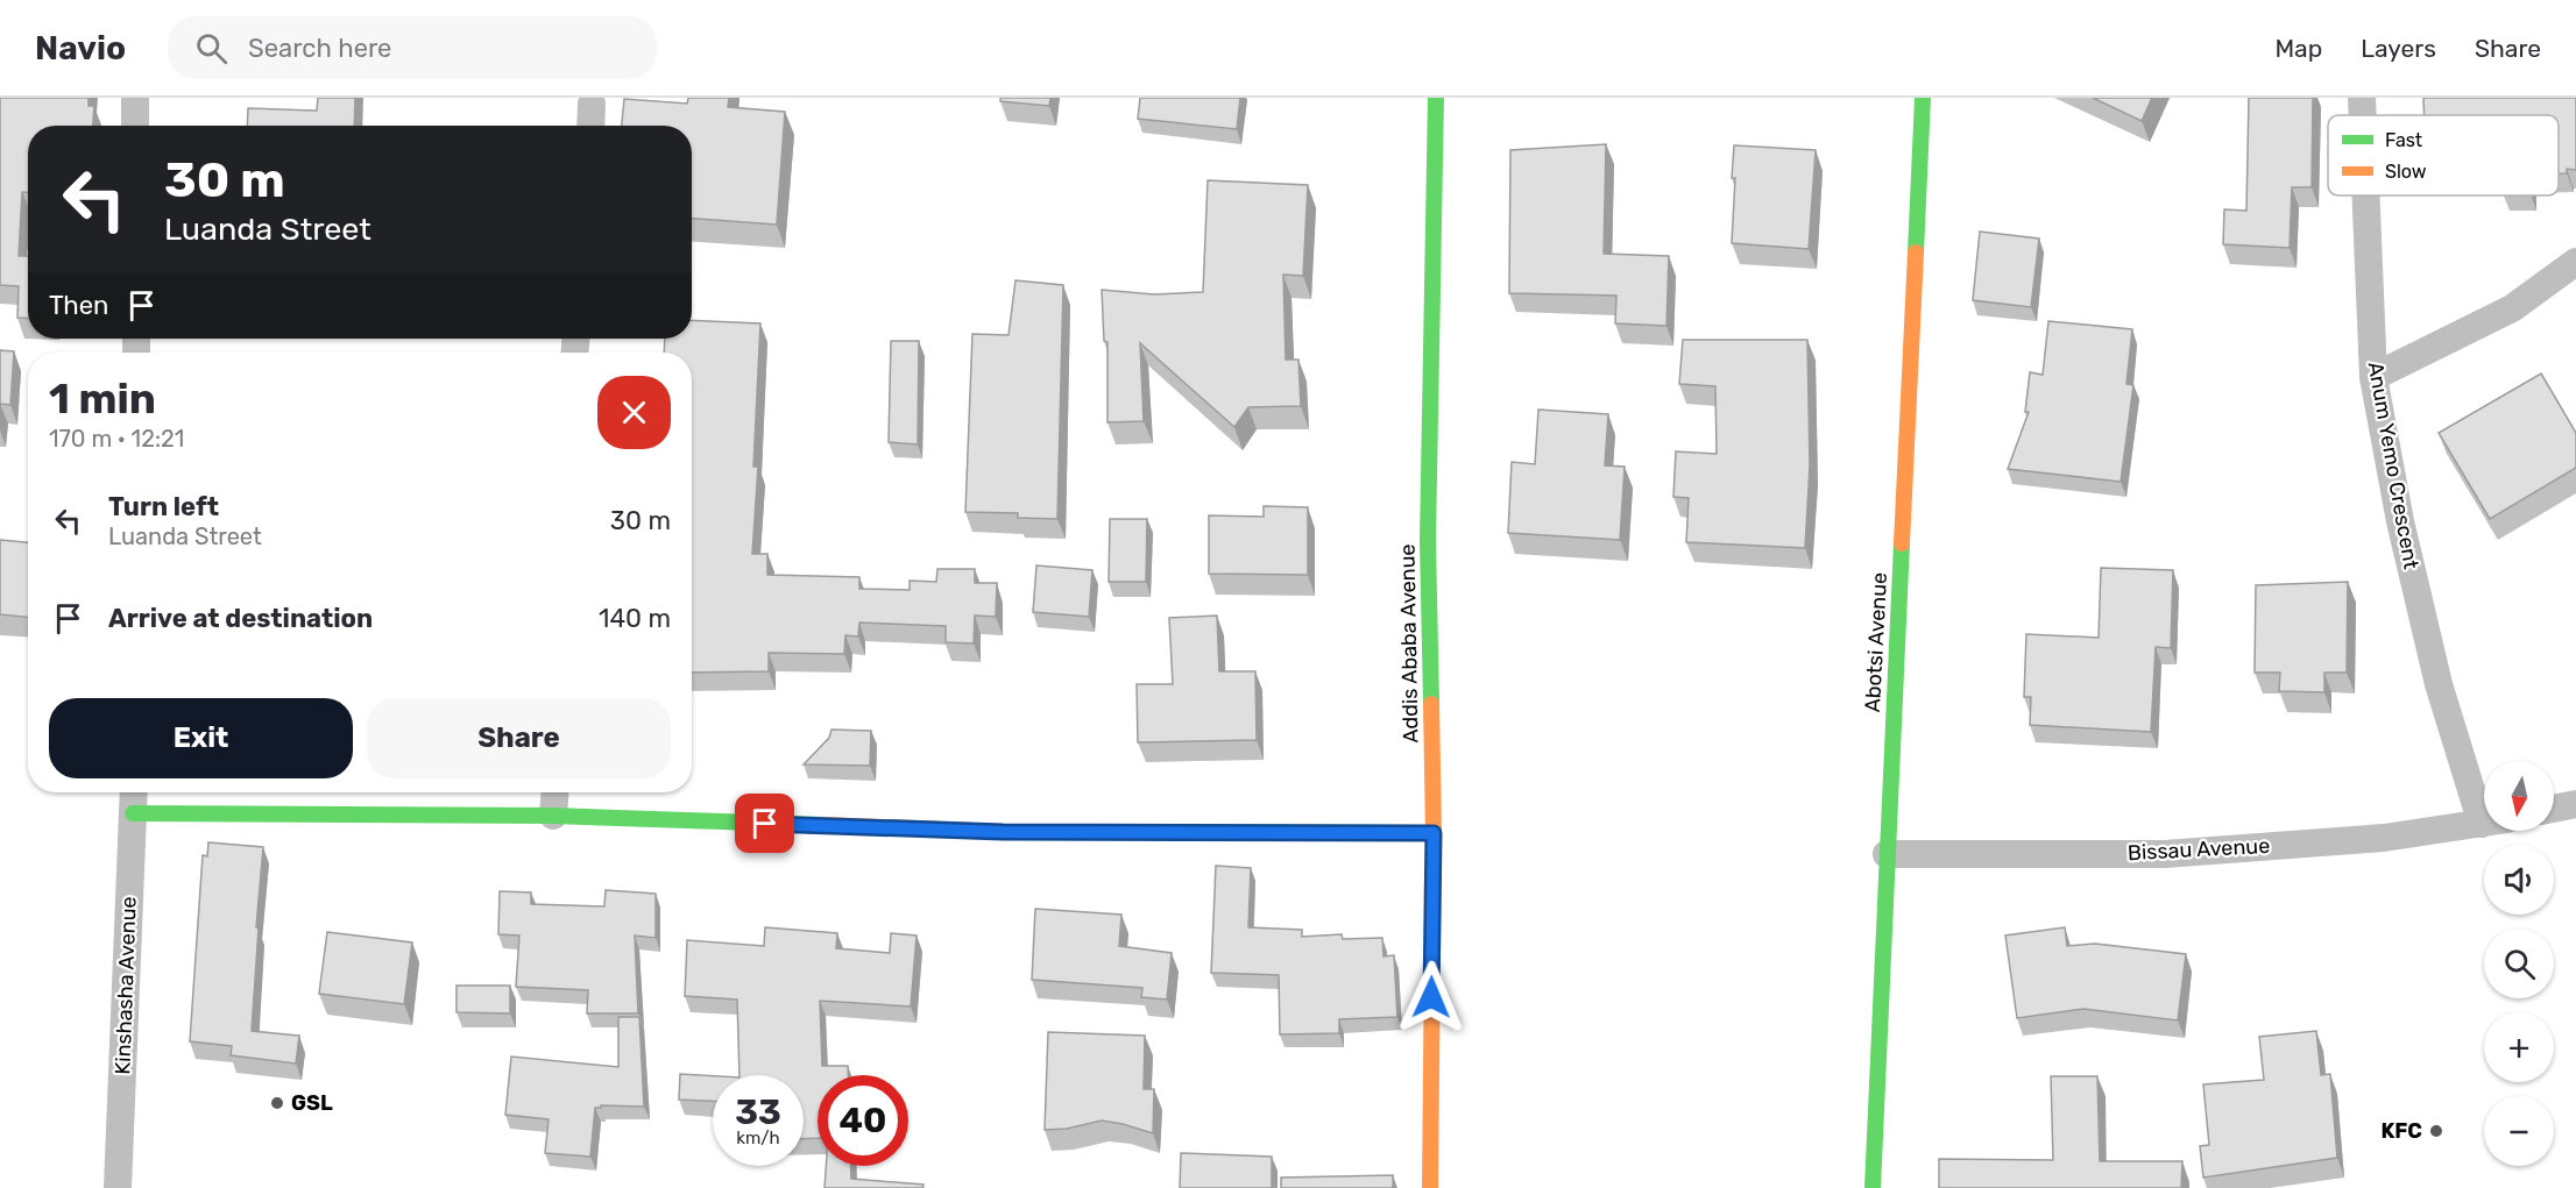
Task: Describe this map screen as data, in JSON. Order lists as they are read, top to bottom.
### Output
{
  "streets": {
    "street": [
      "Anum Yemo Crescent",
      "Abotsi Avenue",
      "Addis Ababa Avenue",
      "Bissau Avenue",
      "Kinshasha Avenue"
    ]
  },
  "crossings": [
    ["Abotsi Avenue", "Bissau Avenue"]
  ],
  "places": ["GSL", "KFC"],
  "legend": ["Fast", "Slow"],
  "north": "bottom",
  "page": {
    "header": "Navio",
    "search": "Search here",
    "nav": ["Map", "Layers", "Share"],
    "turn": ["30 m", "Luanda Street"],
    "then": "Then",
    "heading": ["1 min", "170 m · 12:21"],
    "list": [
      {
        "name": "Turn left",
        "note": "Luanda Street",
        "value": "30 m"
      },
      {
        "name": "Arrive at destination",
        "value": "140 m"
      }
    ],
    "buttons": ["Exit", "Share"],
    "map_buttons": ["+", "−"],
    "speed": "33 km/h",
    "limit": "40"
  }
}
